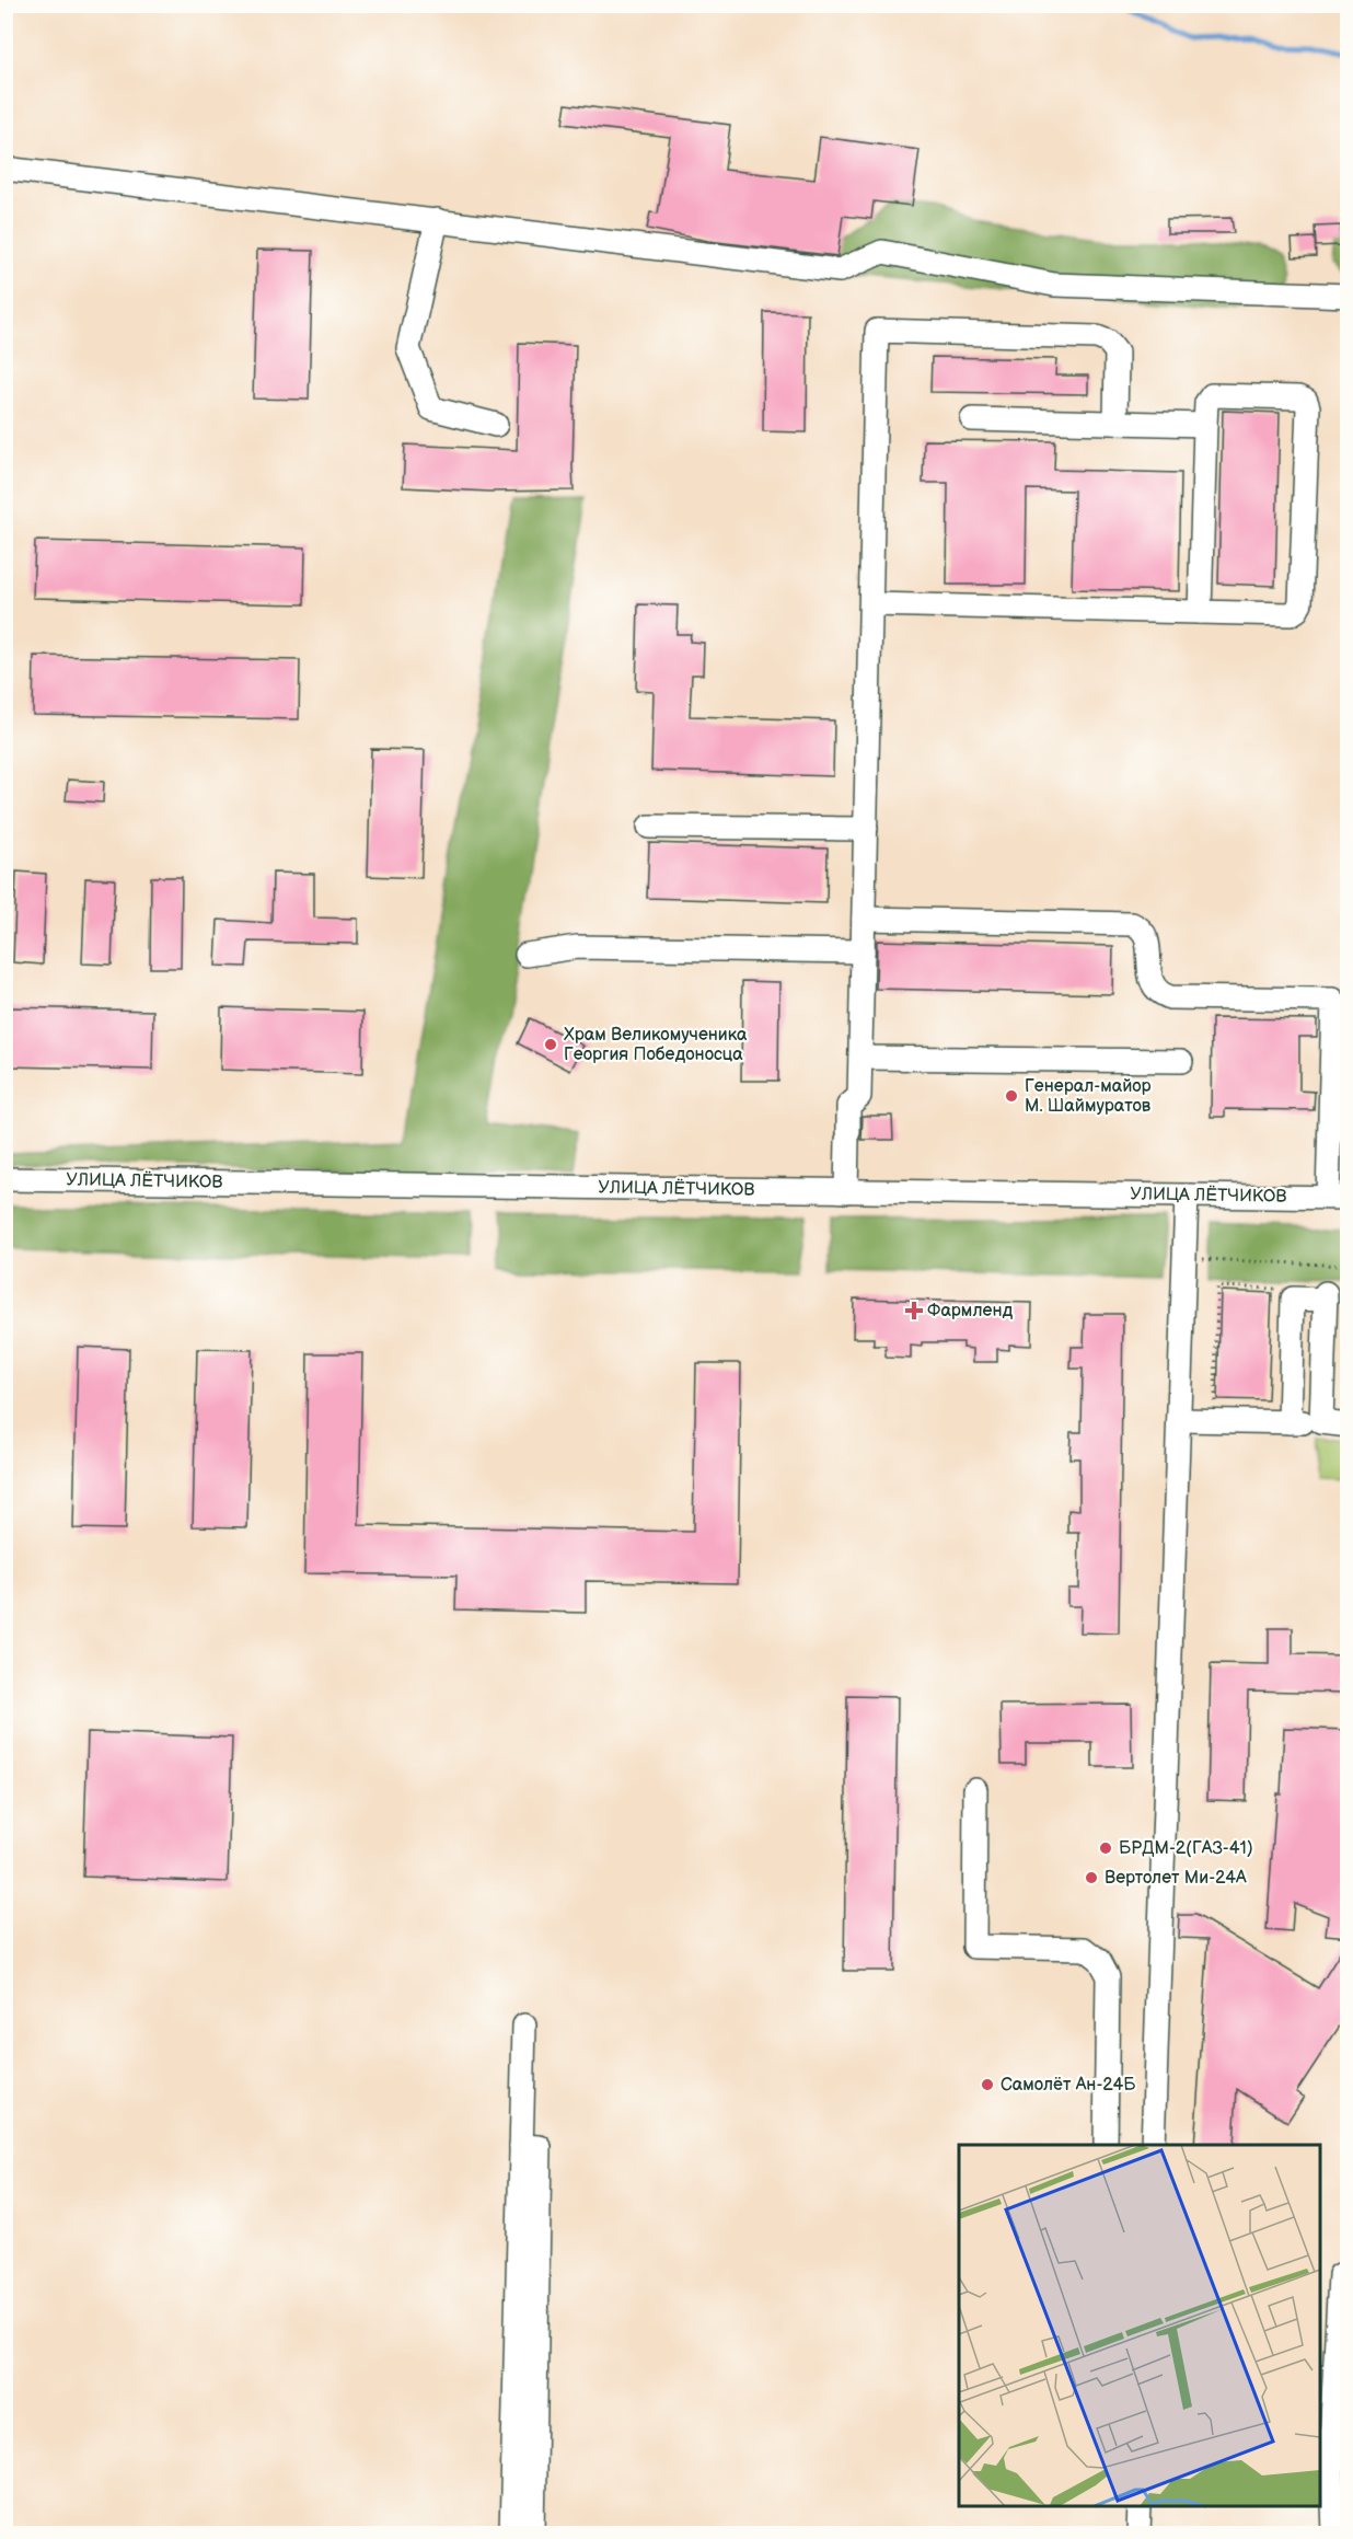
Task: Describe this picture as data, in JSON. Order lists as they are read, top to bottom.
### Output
{
  "streets": {
    "street": ["УЛИЦА ЛЁТЧИКОВ"]
  },
  "places": {
    "other": [
      "Храм Великомученика Георгия Победоносца",
      "Генерал-майор М. Шаймуратов",
      "БРДМ-2(ГАЗ-41)",
      "Вертолет Ми-24А",
      "Самолёт Ан-24Б"
    ],
    "health": ["Фармленд"]
  }
}
